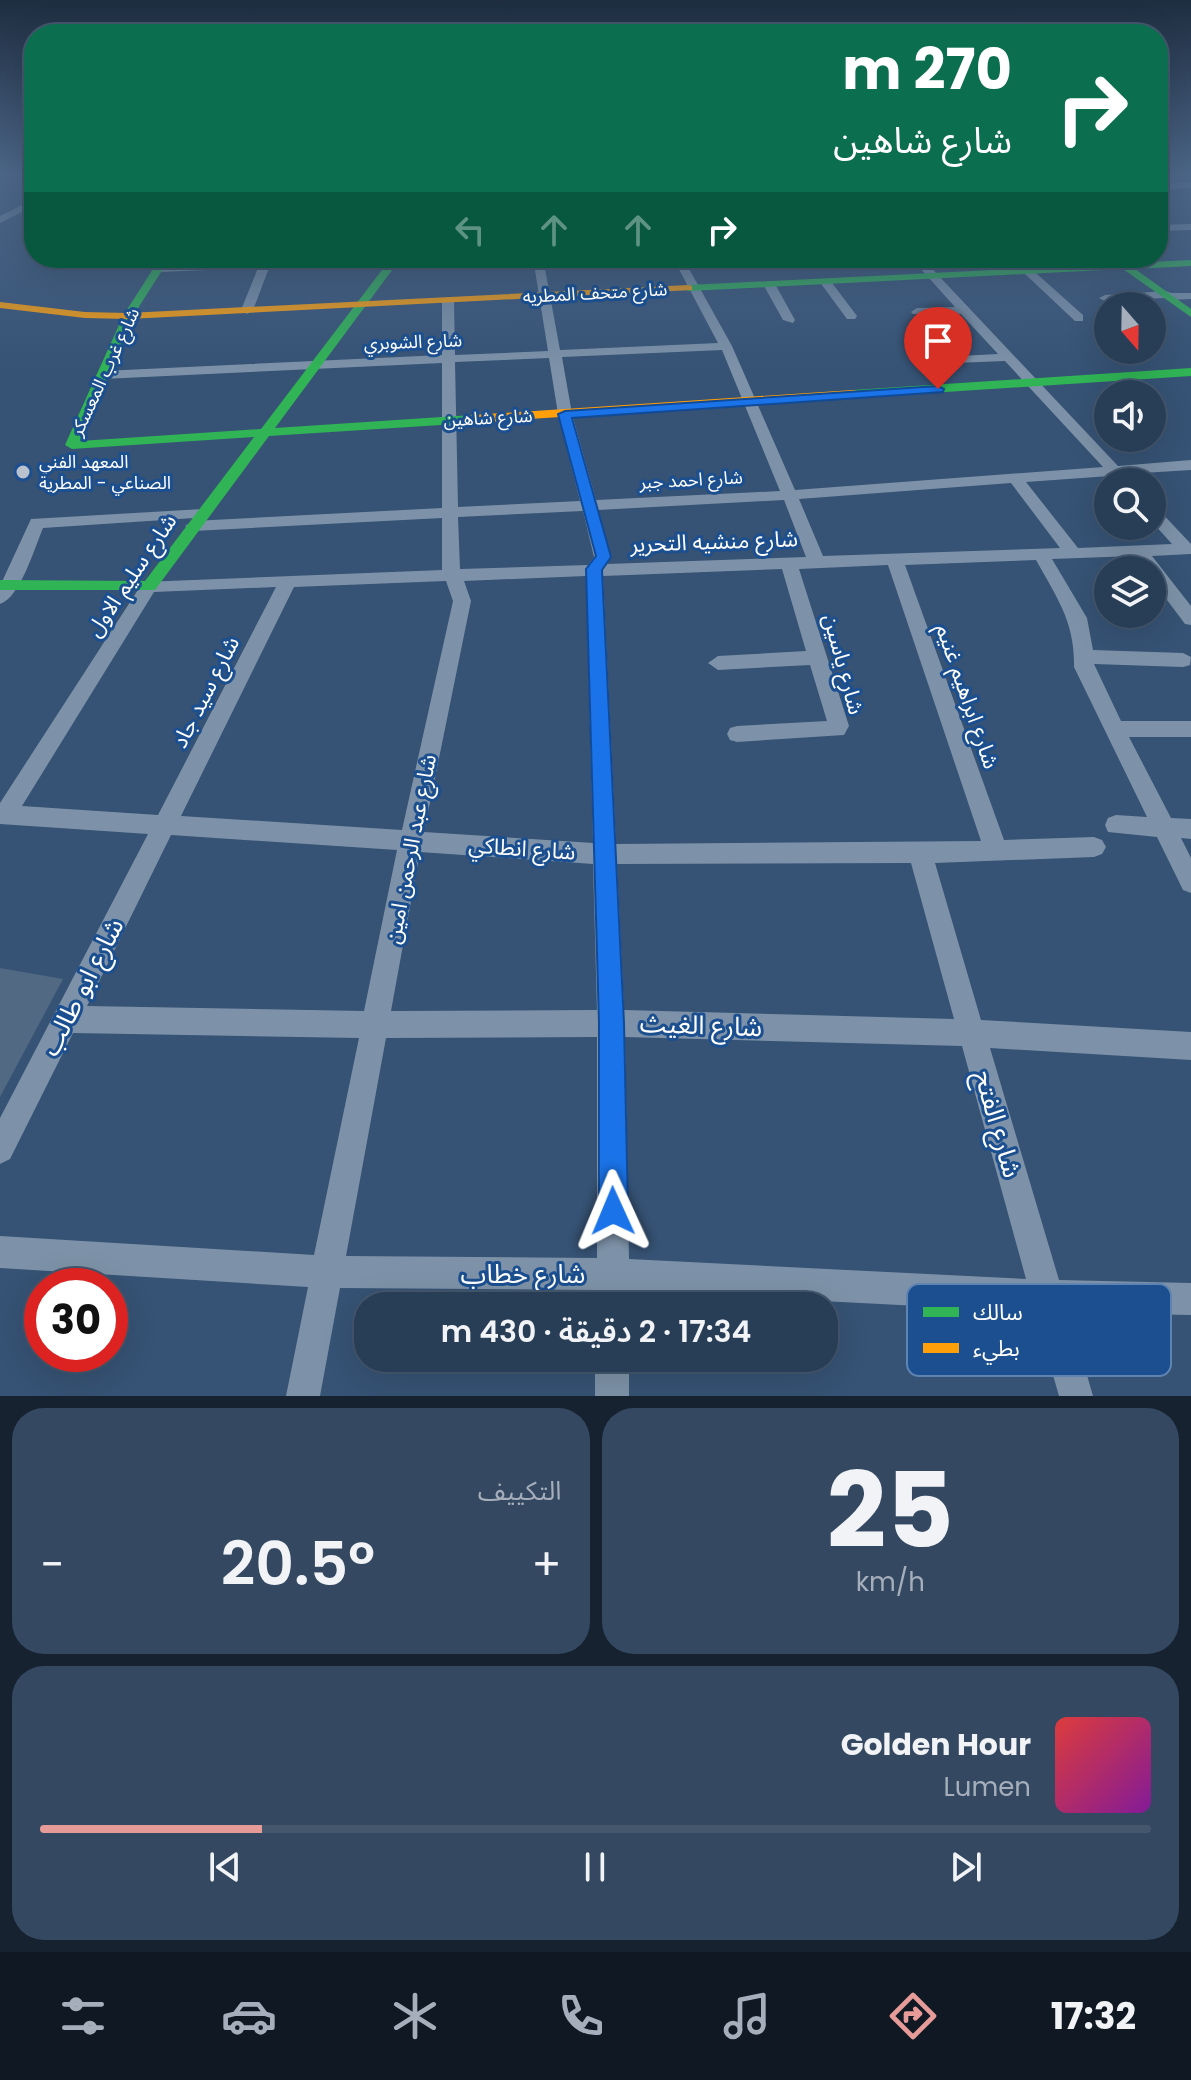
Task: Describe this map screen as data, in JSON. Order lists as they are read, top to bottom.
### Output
{
  "streets": {
    "street": [
      "شارع متحف المطريه",
      "شارع الشوبري",
      "شارع غرب المعسكر",
      "شارع شاهين",
      "شارع احمد جبر",
      "شارع منشيه التحرير",
      "شارع سليم الاول",
      "شارع ياسين",
      "شارع سيد جاد",
      "شارع ابراهيم غنيم",
      "شارع انطاكي",
      "شارع عبد الرحمن امين",
      "شارع ابو طالب",
      "شارع الغيث",
      "شارع الفتح",
      "شارع خطاب"
    ]
  },
  "crossings": [
    ["شارع متحف المطريه", "شارع غرب المعسكر"],
    ["شارع متحف المطريه", "شارع سليم الاول"],
    ["شارع متحف المطريه", "شارع عبد الرحمن امين"],
    ["شارع الشوبري", "شارع غرب المعسكر"],
    ["شارع الشوبري", "شارع سليم الاول"],
    ["شارع الشوبري", "شارع عبد الرحمن امين"],
    ["شارع غرب المعسكر", "شارع شاهين"],
    ["شارع شاهين", "شارع سليم الاول"],
    ["شارع شاهين", "شارع عبد الرحمن امين"],
    ["شارع احمد جبر", "شارع منشيه التحرير"],
    ["شارع احمد جبر", "شارع سليم الاول"],
    ["شارع احمد جبر", "شارع عبد الرحمن امين"],
    ["شارع منشيه التحرير", "شارع سليم الاول"],
    ["شارع منشيه التحرير", "شارع ياسين"],
    ["شارع منشيه التحرير", "شارع سيد جاد"],
    ["شارع منشيه التحرير", "شارع ابراهيم غنيم"],
    ["شارع منشيه التحرير", "شارع عبد الرحمن امين"],
    ["شارع سليم الاول", "شارع انطاكي"],
    ["شارع سيد جاد", "شارع انطاكي"],
    ["شارع سيد جاد", "شارع ابو طالب"],
    ["شارع ابراهيم غنيم", "شارع انطاكي"],
    ["شارع انطاكي", "شارع عبد الرحمن امين"],
    ["شارع انطاكي", "شارع ابو طالب"],
    ["شارع انطاكي", "شارع الفتح"],
    ["شارع عبد الرحمن امين", "شارع الغيث"],
    ["شارع عبد الرحمن امين", "شارع خطاب"],
    ["شارع ابو طالب", "شارع الغيث"],
    ["شارع الغيث", "شارع الفتح"]
  ],
  "places": ["المعهد الفني الصناعي - المطرية"],
  "legend": ["سالك", "بطيء"],
  "north": "bottom",
  "page": {
    "turn": ["270 m", "شارع شاهين"],
    "limit": "30",
    "trip": "17:34 · 2 دقيقة · 430 m",
    "tile": [
      ["25", "km/h"],
      "التكييف"
    ],
    "heat": ["−", "20.5°", "+"],
    "song": ["Golden Hour", "Lumen"],
    "tabs": "17:32"
  }
}
